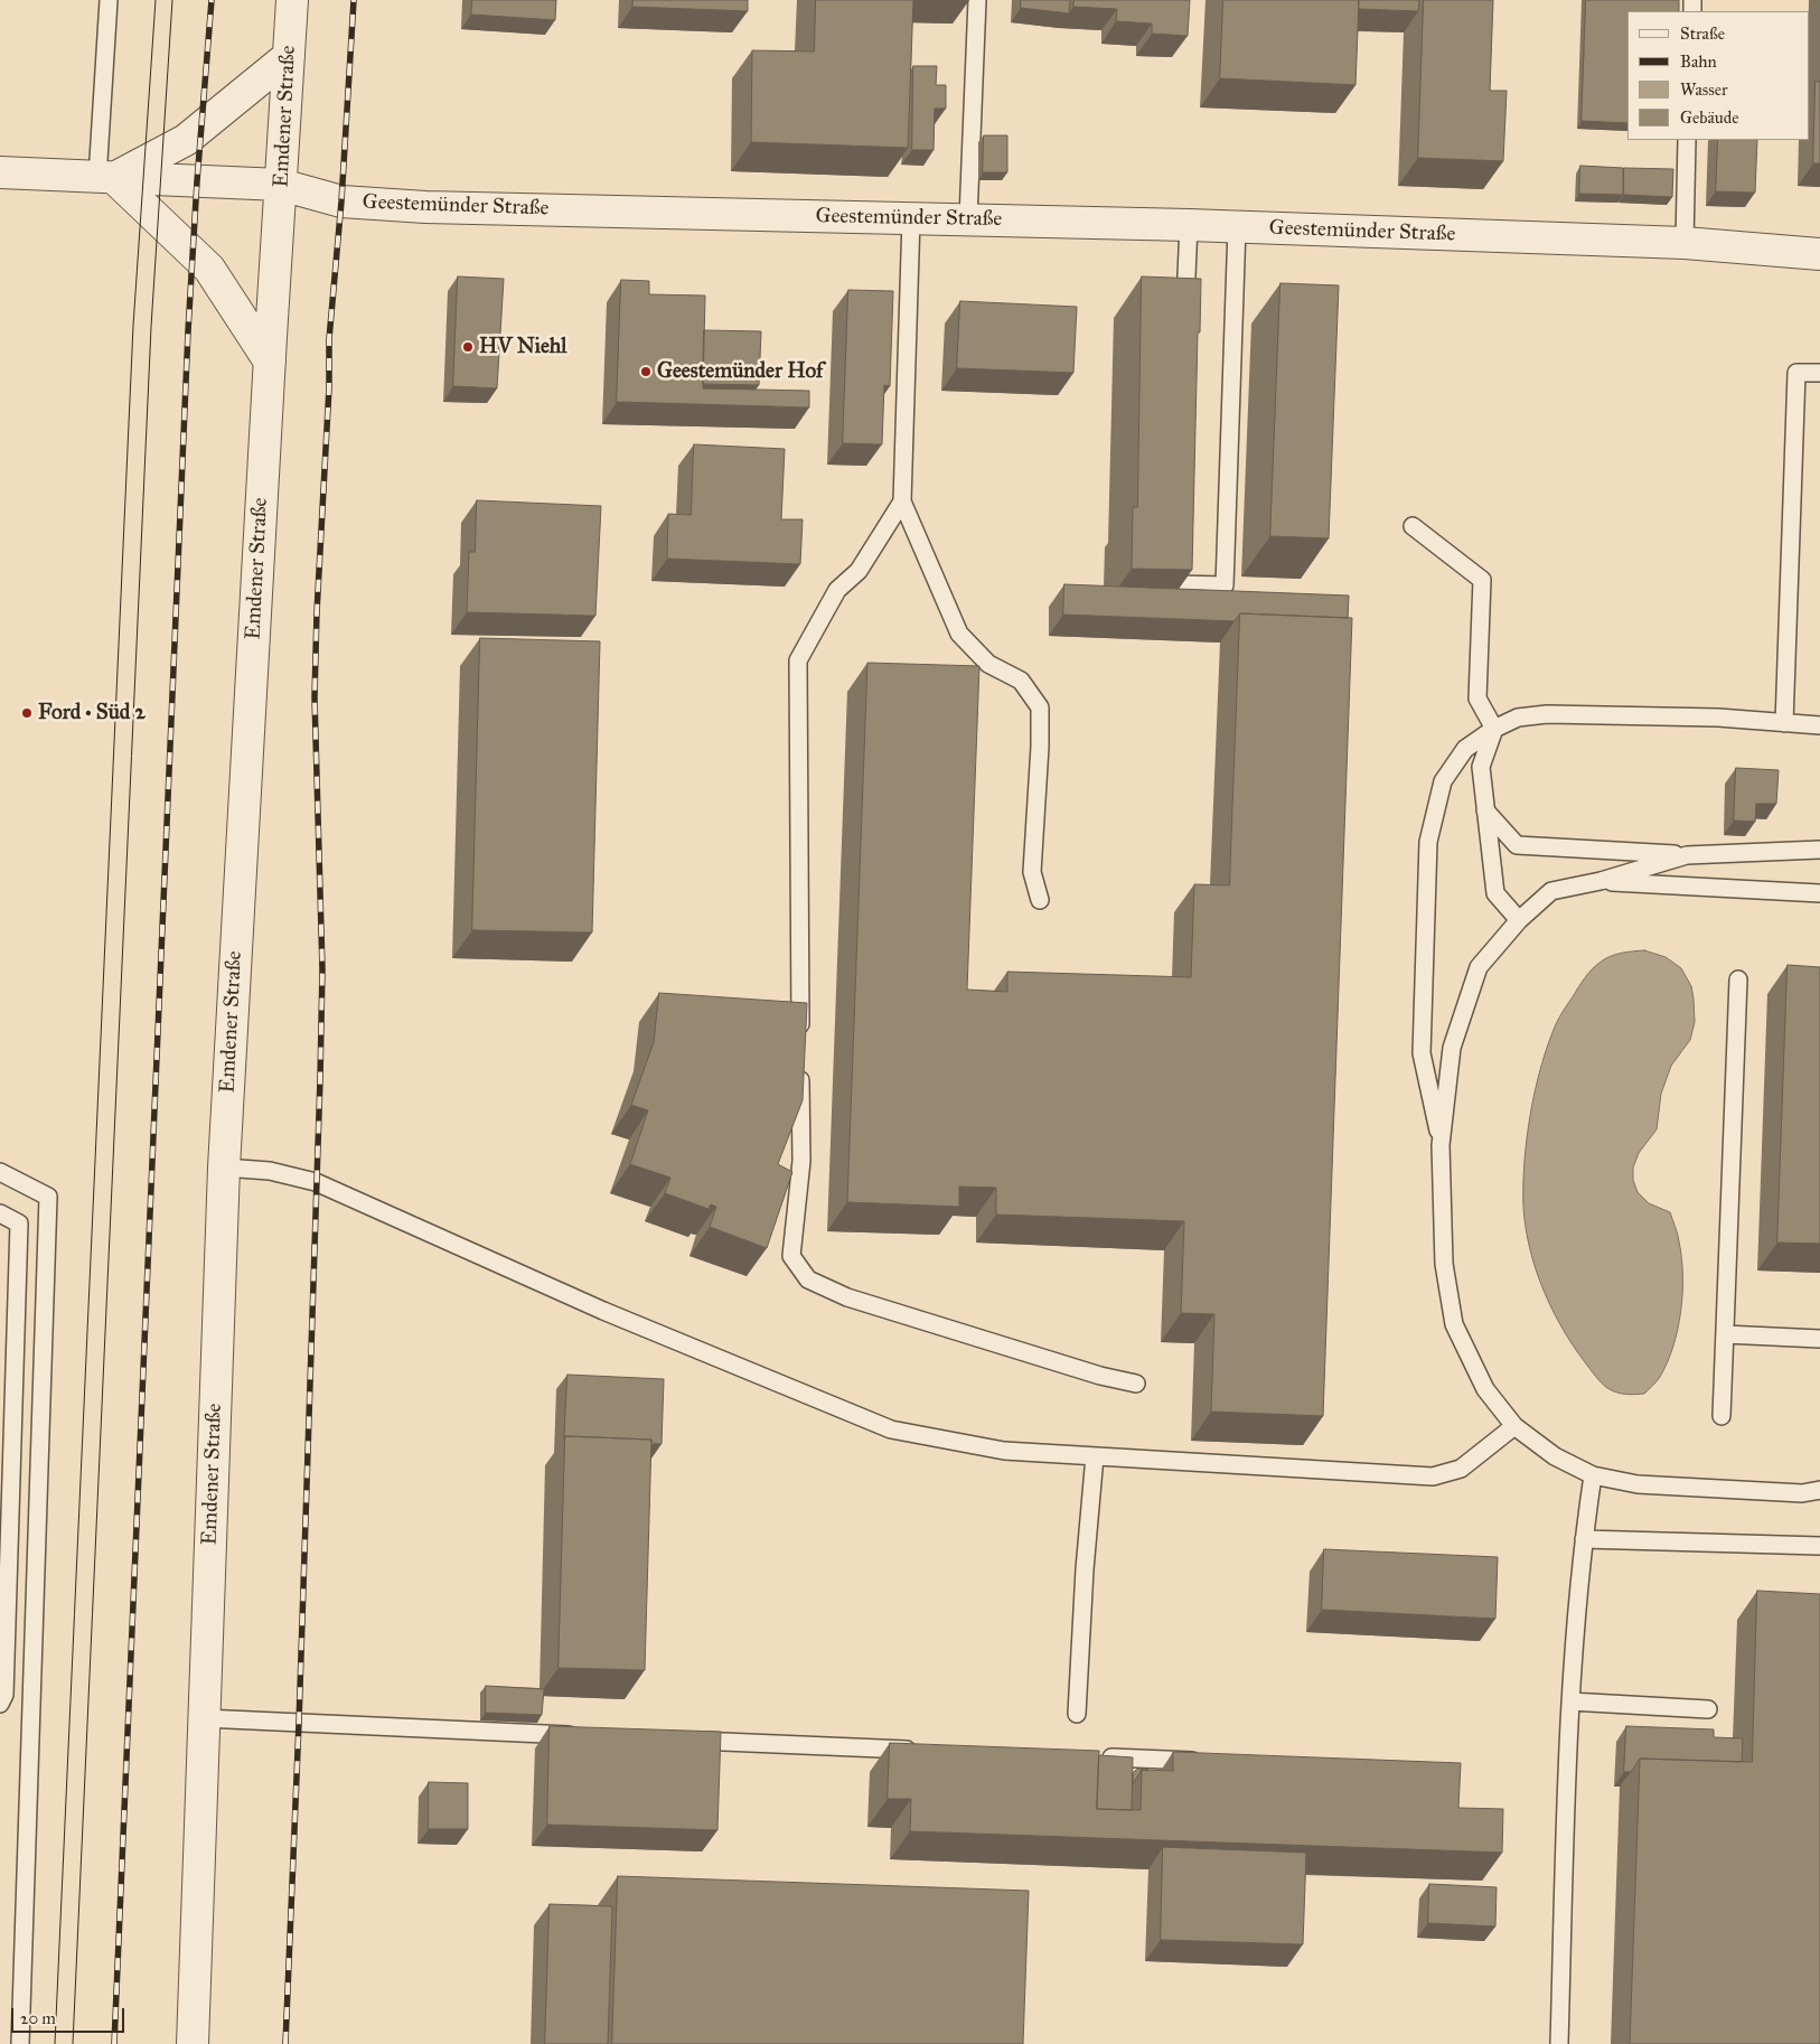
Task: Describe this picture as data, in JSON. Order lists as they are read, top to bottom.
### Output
{
  "streets": {
    "street": ["Emdener Straße", "Geestemünder Straße"]
  },
  "crossings": [
    ["Emdener Straße", "Geestemünder Straße"]
  ],
  "places": ["HV Niehl", "Geestemünder Hof", "Ford • Süd 2"],
  "legend": [
    "Straße",
    "Bahn",
    "Wasser",
    "Gebäude"
  ],
  "scale_bar": "20 m"
}
